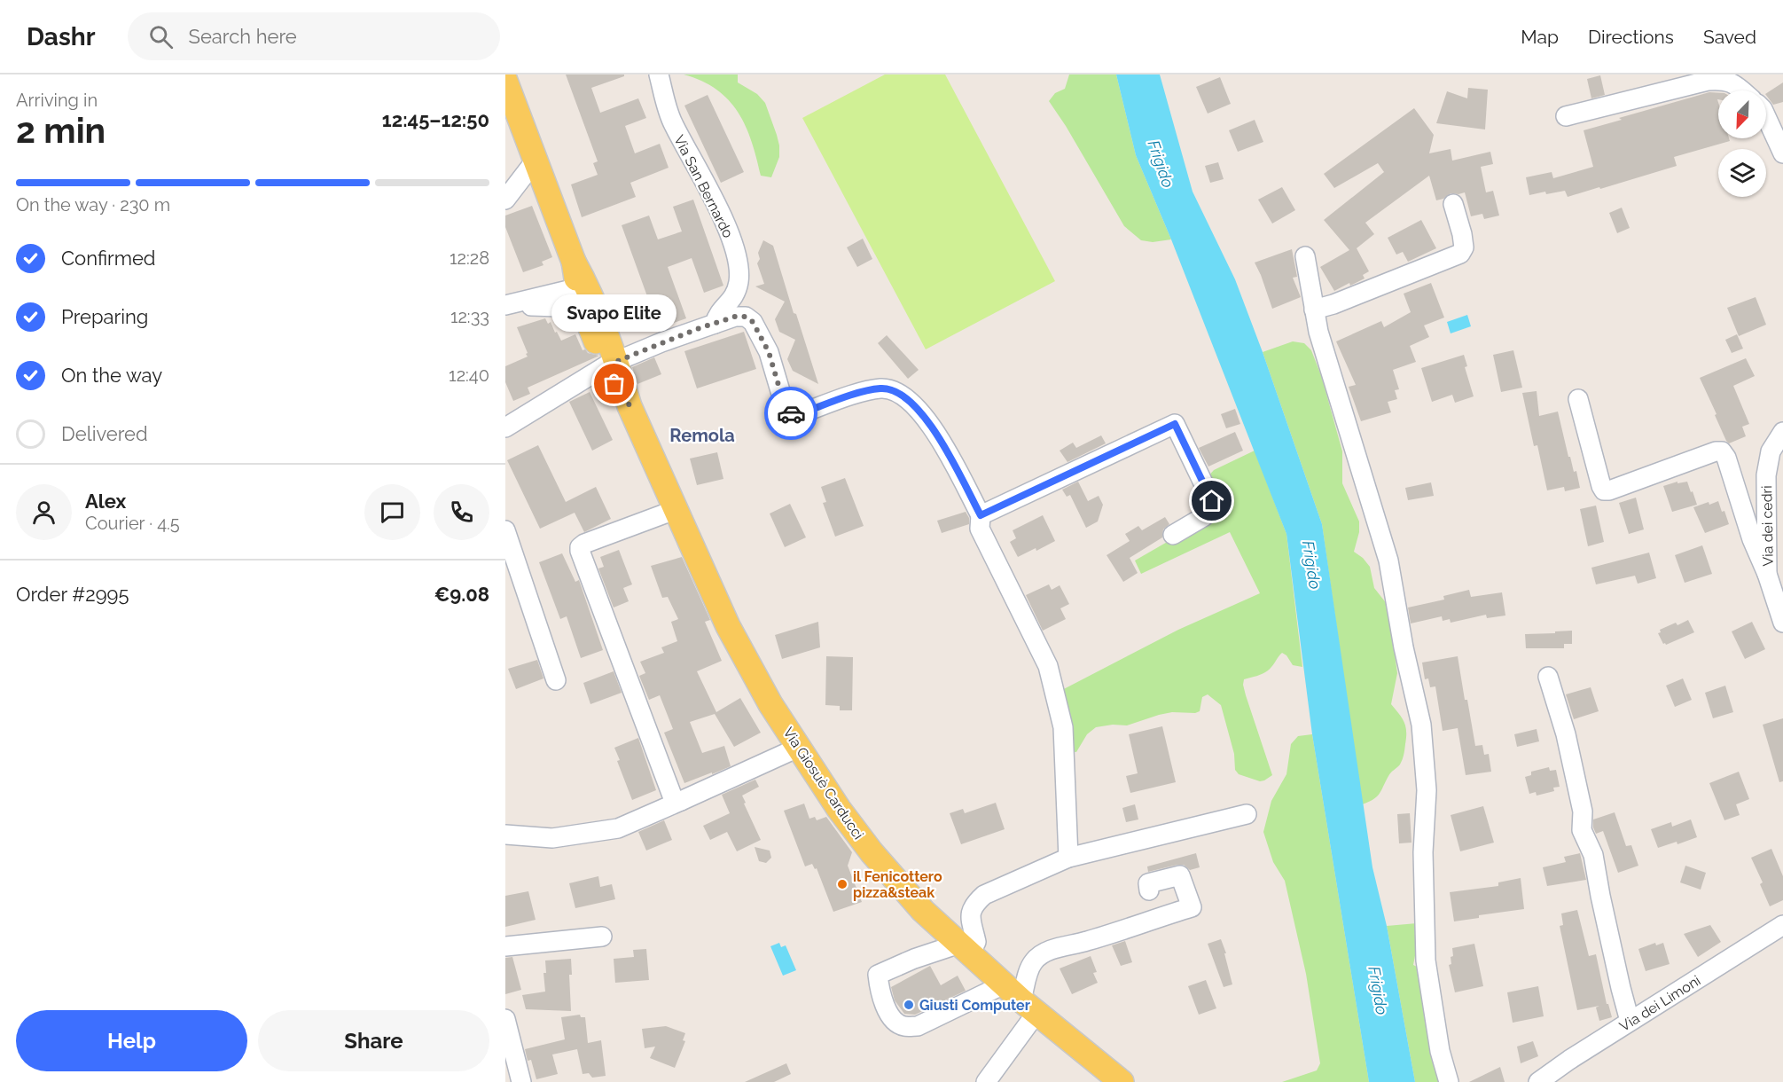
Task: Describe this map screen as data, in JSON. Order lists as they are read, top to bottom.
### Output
{
  "streets": {
    "main road": ["Via Giosuè Carducci"],
    "street": ["Via San Bernardo", "Via dei cedri", "Via dei Limoni"]
  },
  "districts": ["Remola"],
  "water": ["Frigido"],
  "places": ["Svapo Elite", "il Fenicottero pizza&steak", "Giusti Computer"],
  "north": "bottom left",
  "page": {
    "header": "Dashr",
    "search": "Search here",
    "nav": ["Map", "Directions", "Saved"],
    "heading": ["2 min", "Arriving in", "12:45–12:50"],
    "panel": [
      "Alex",
      "Courier · 4.5",
      "Order #2995",
      "€9.08"
    ],
    "bar": "On the way · 230 m",
    "list": [
      ["Confirmed", "12:28"],
      ["Preparing", "12:33"],
      ["On the way", "12:40"],
      "Delivered"
    ],
    "bubble": "Svapo Elite",
    "buttons": ["Help", "Share"]
  }
}
